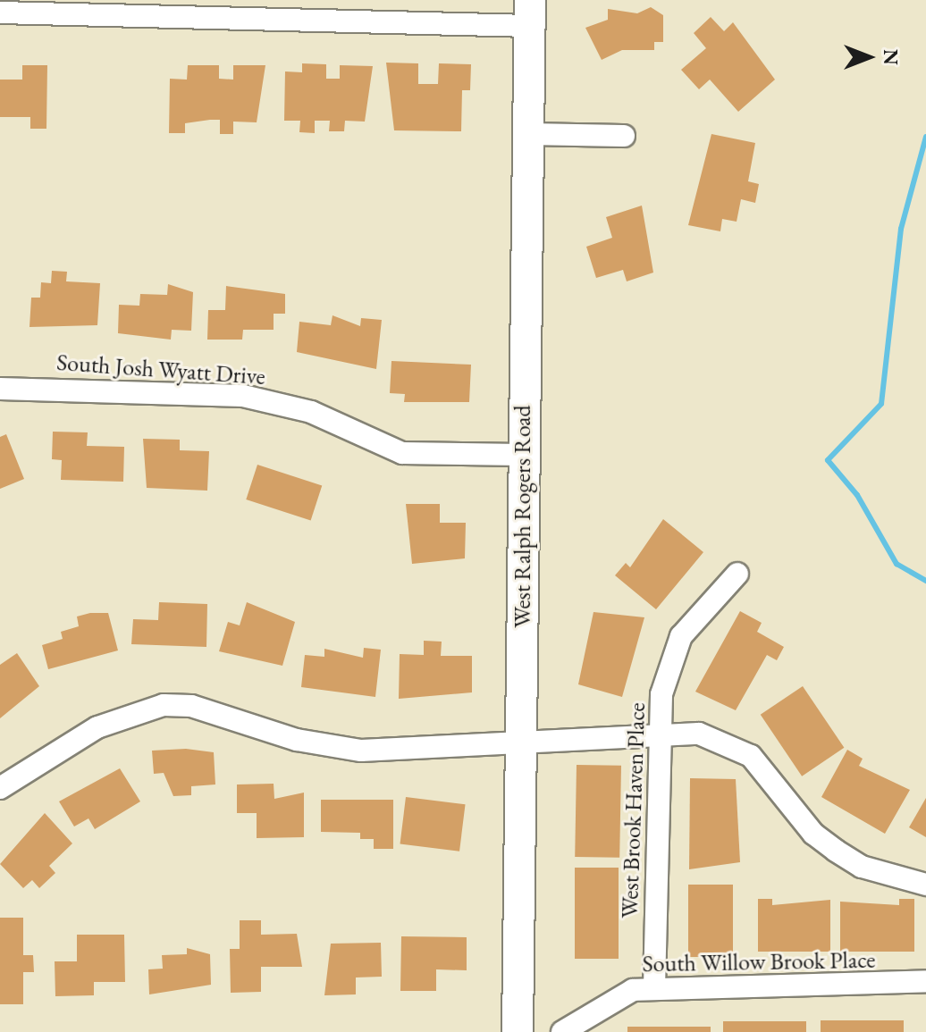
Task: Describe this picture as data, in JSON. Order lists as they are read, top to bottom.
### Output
{
  "streets": {
    "street": [
      "South Josh Wyatt Drive",
      "West Ralph Rogers Road",
      "West Brook Haven Place",
      "South Willow Brook Place"
    ]
  },
  "crossings": [
    ["South Josh Wyatt Drive", "West Ralph Rogers Road"],
    ["West Brook Haven Place", "South Willow Brook Place"]
  ],
  "north": "right"
}
